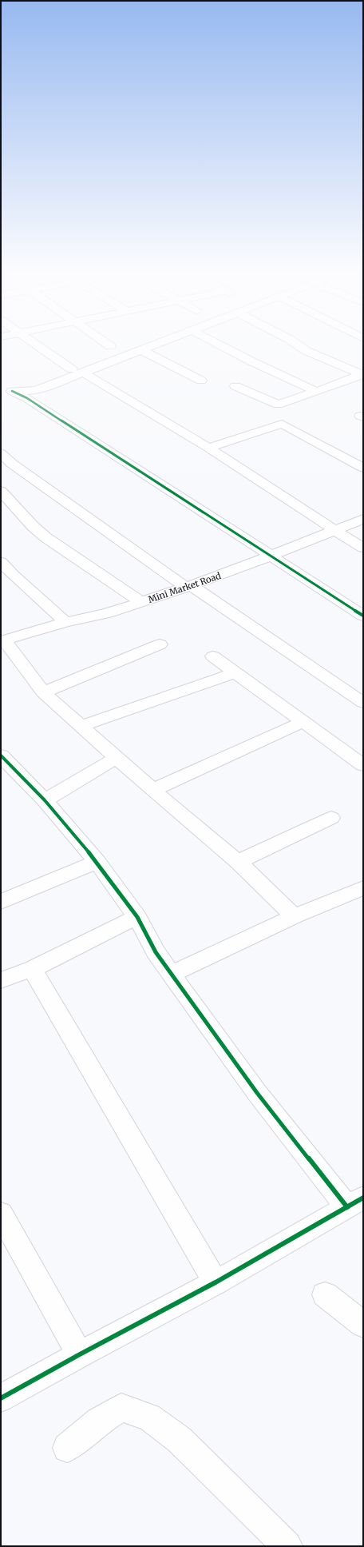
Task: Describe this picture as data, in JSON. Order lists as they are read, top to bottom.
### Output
{
  "streets": {
    "street": ["Mini Market Road"]
  }
}
